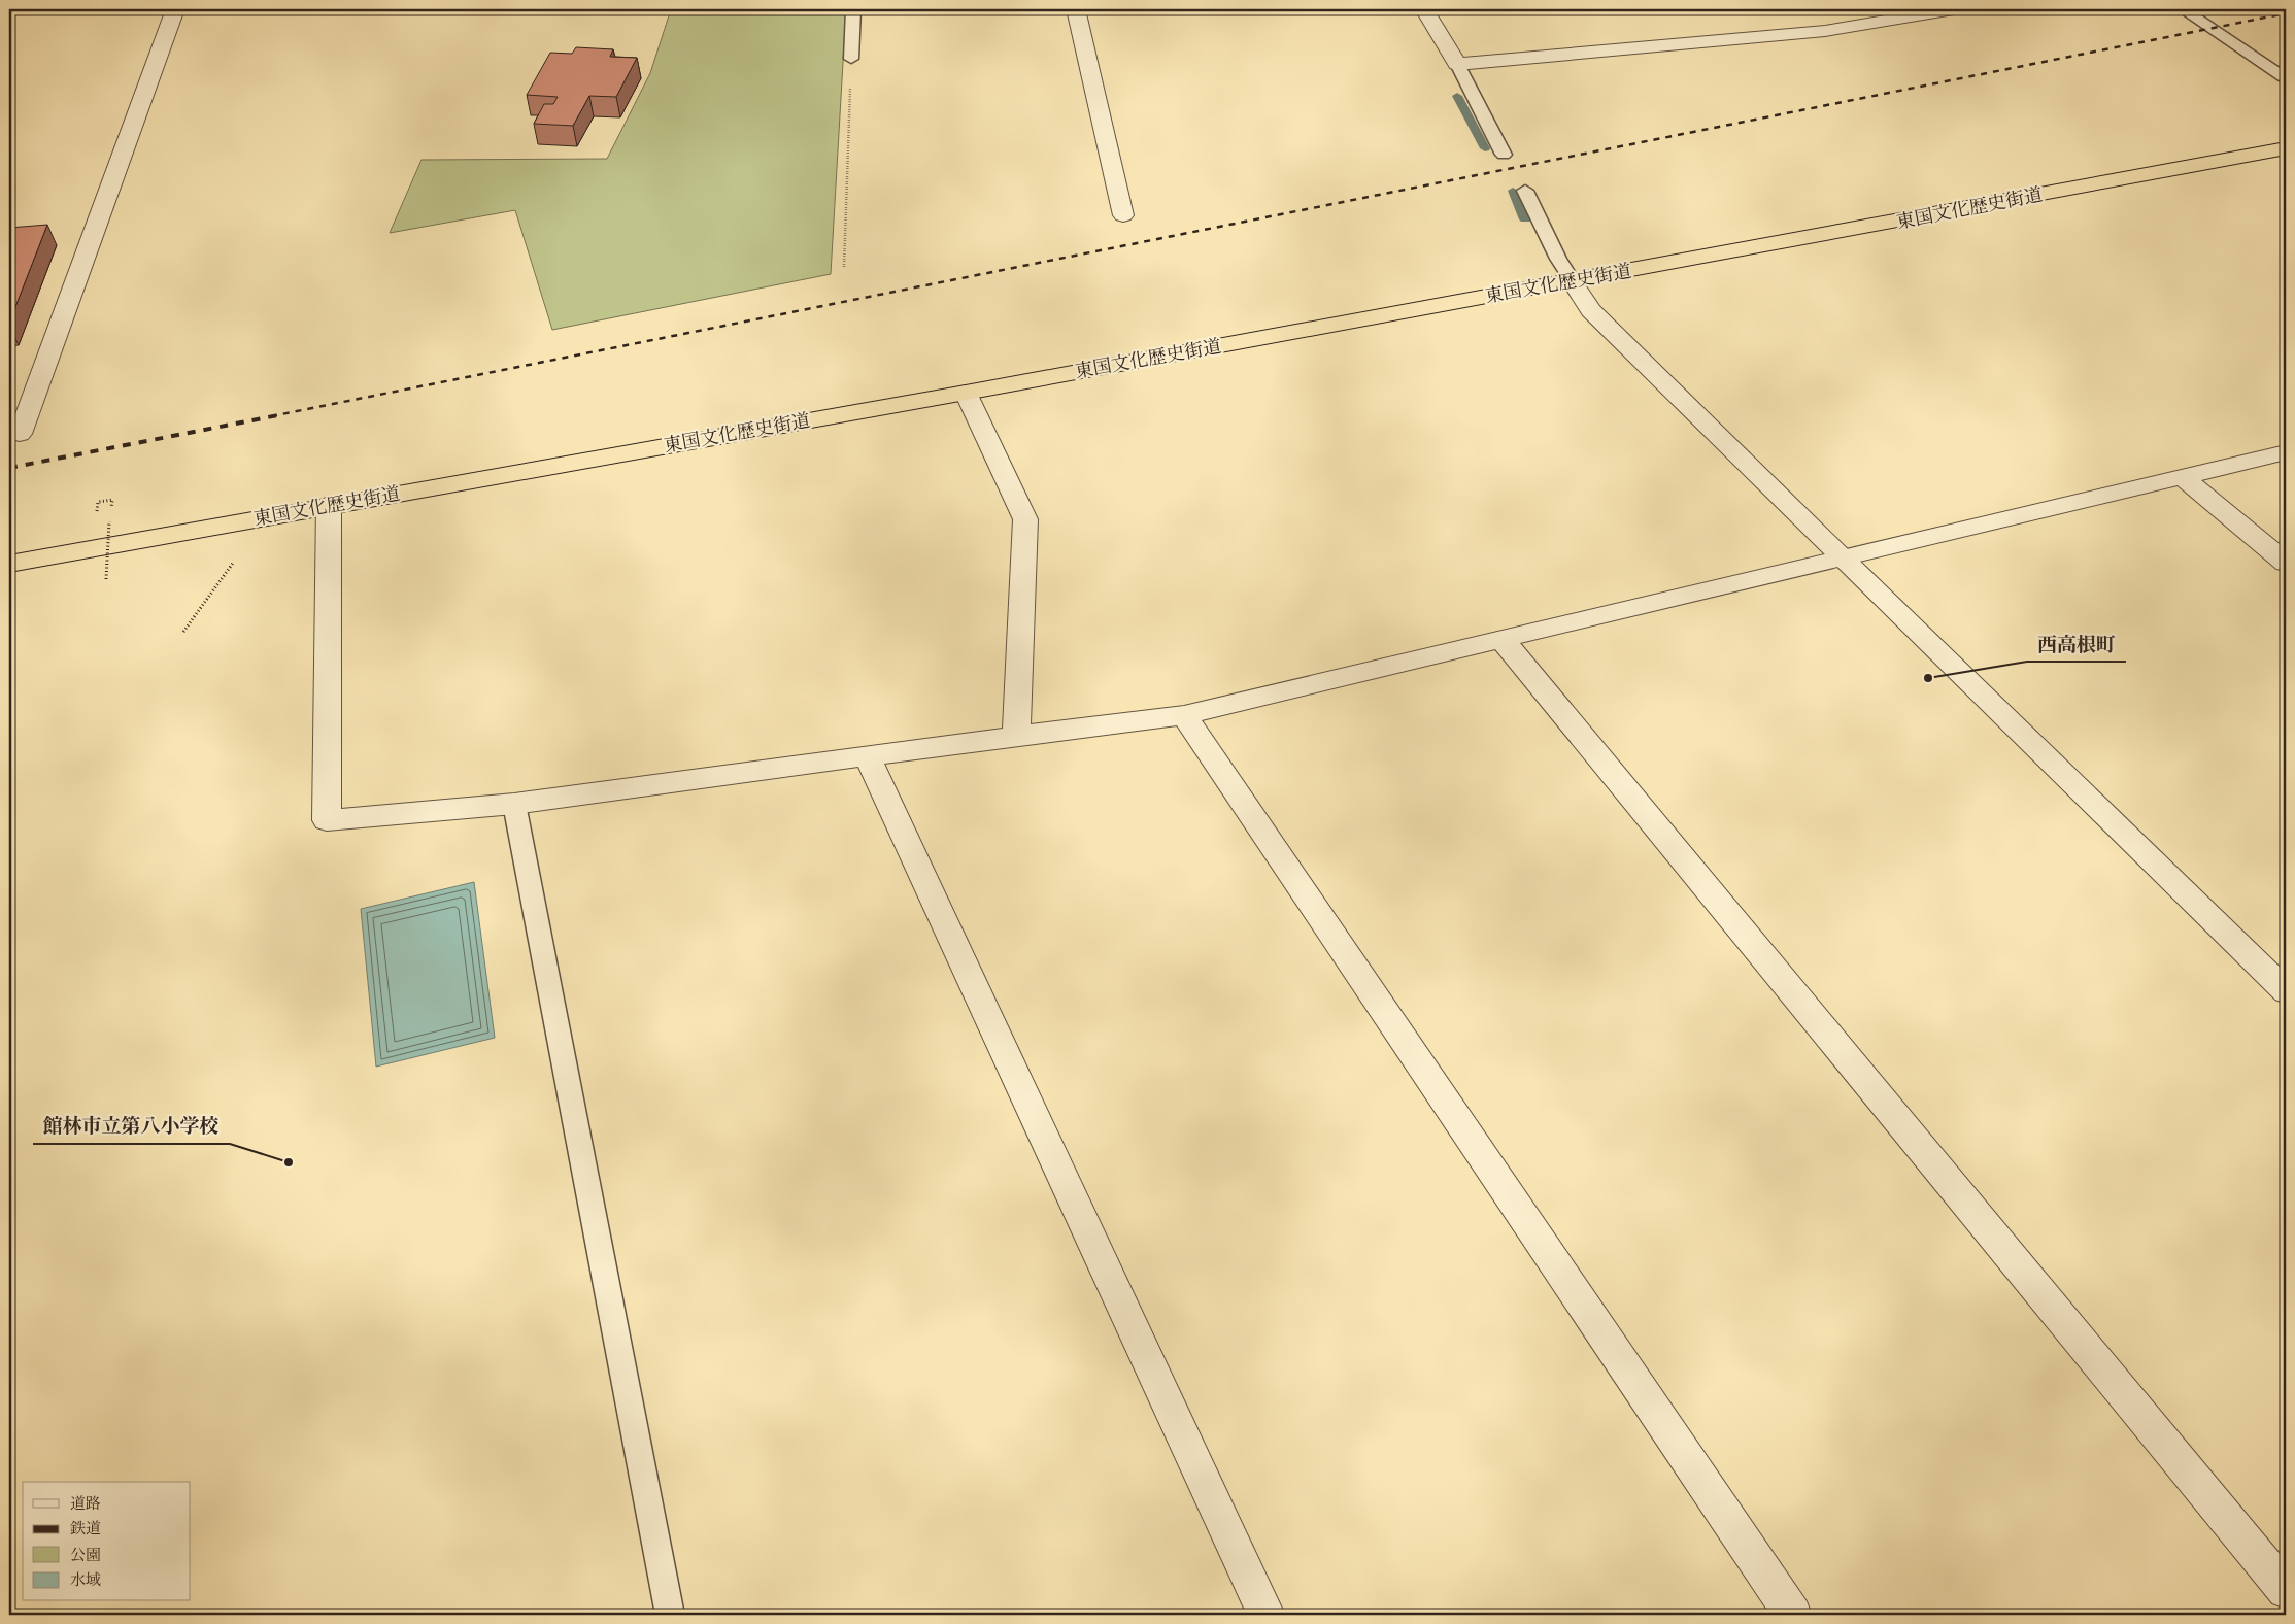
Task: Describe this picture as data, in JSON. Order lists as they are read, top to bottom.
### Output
{
  "streets": {
    "highway": ["東国文化歴史街道"]
  },
  "places": ["西高根町", "館林市立第八小学校"],
  "legend": [
    "道路",
    "鉄道",
    "公園",
    "水域"
  ]
}
